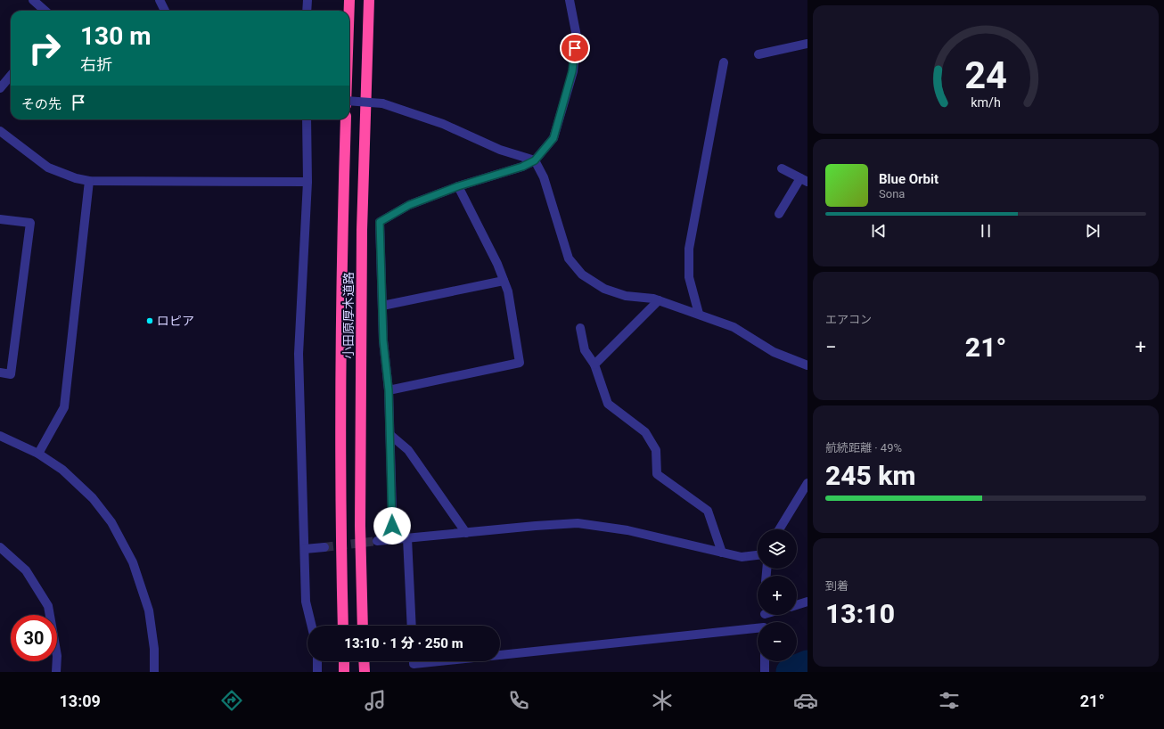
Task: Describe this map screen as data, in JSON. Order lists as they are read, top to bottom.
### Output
{
  "streets": {
    "highway": ["小田原厚木道路"]
  },
  "places": ["ロピア"],
  "page": {
    "turn": ["130 m", "右折"],
    "then": "その先",
    "song": ["Blue Orbit", "Sona"],
    "tile": [
      "エアコン",
      ["航続距離 · 49%", "245 km"],
      ["到着", "13:10"]
    ],
    "heat": ["−", "21°", "+"],
    "map_buttons": ["+", "−"],
    "limit": "30",
    "trip": "13:10 · 1 分 · 250 m",
    "tabs": ["13:09", "21°"],
    "gauge": ["24", "km/h"]
  }
}
